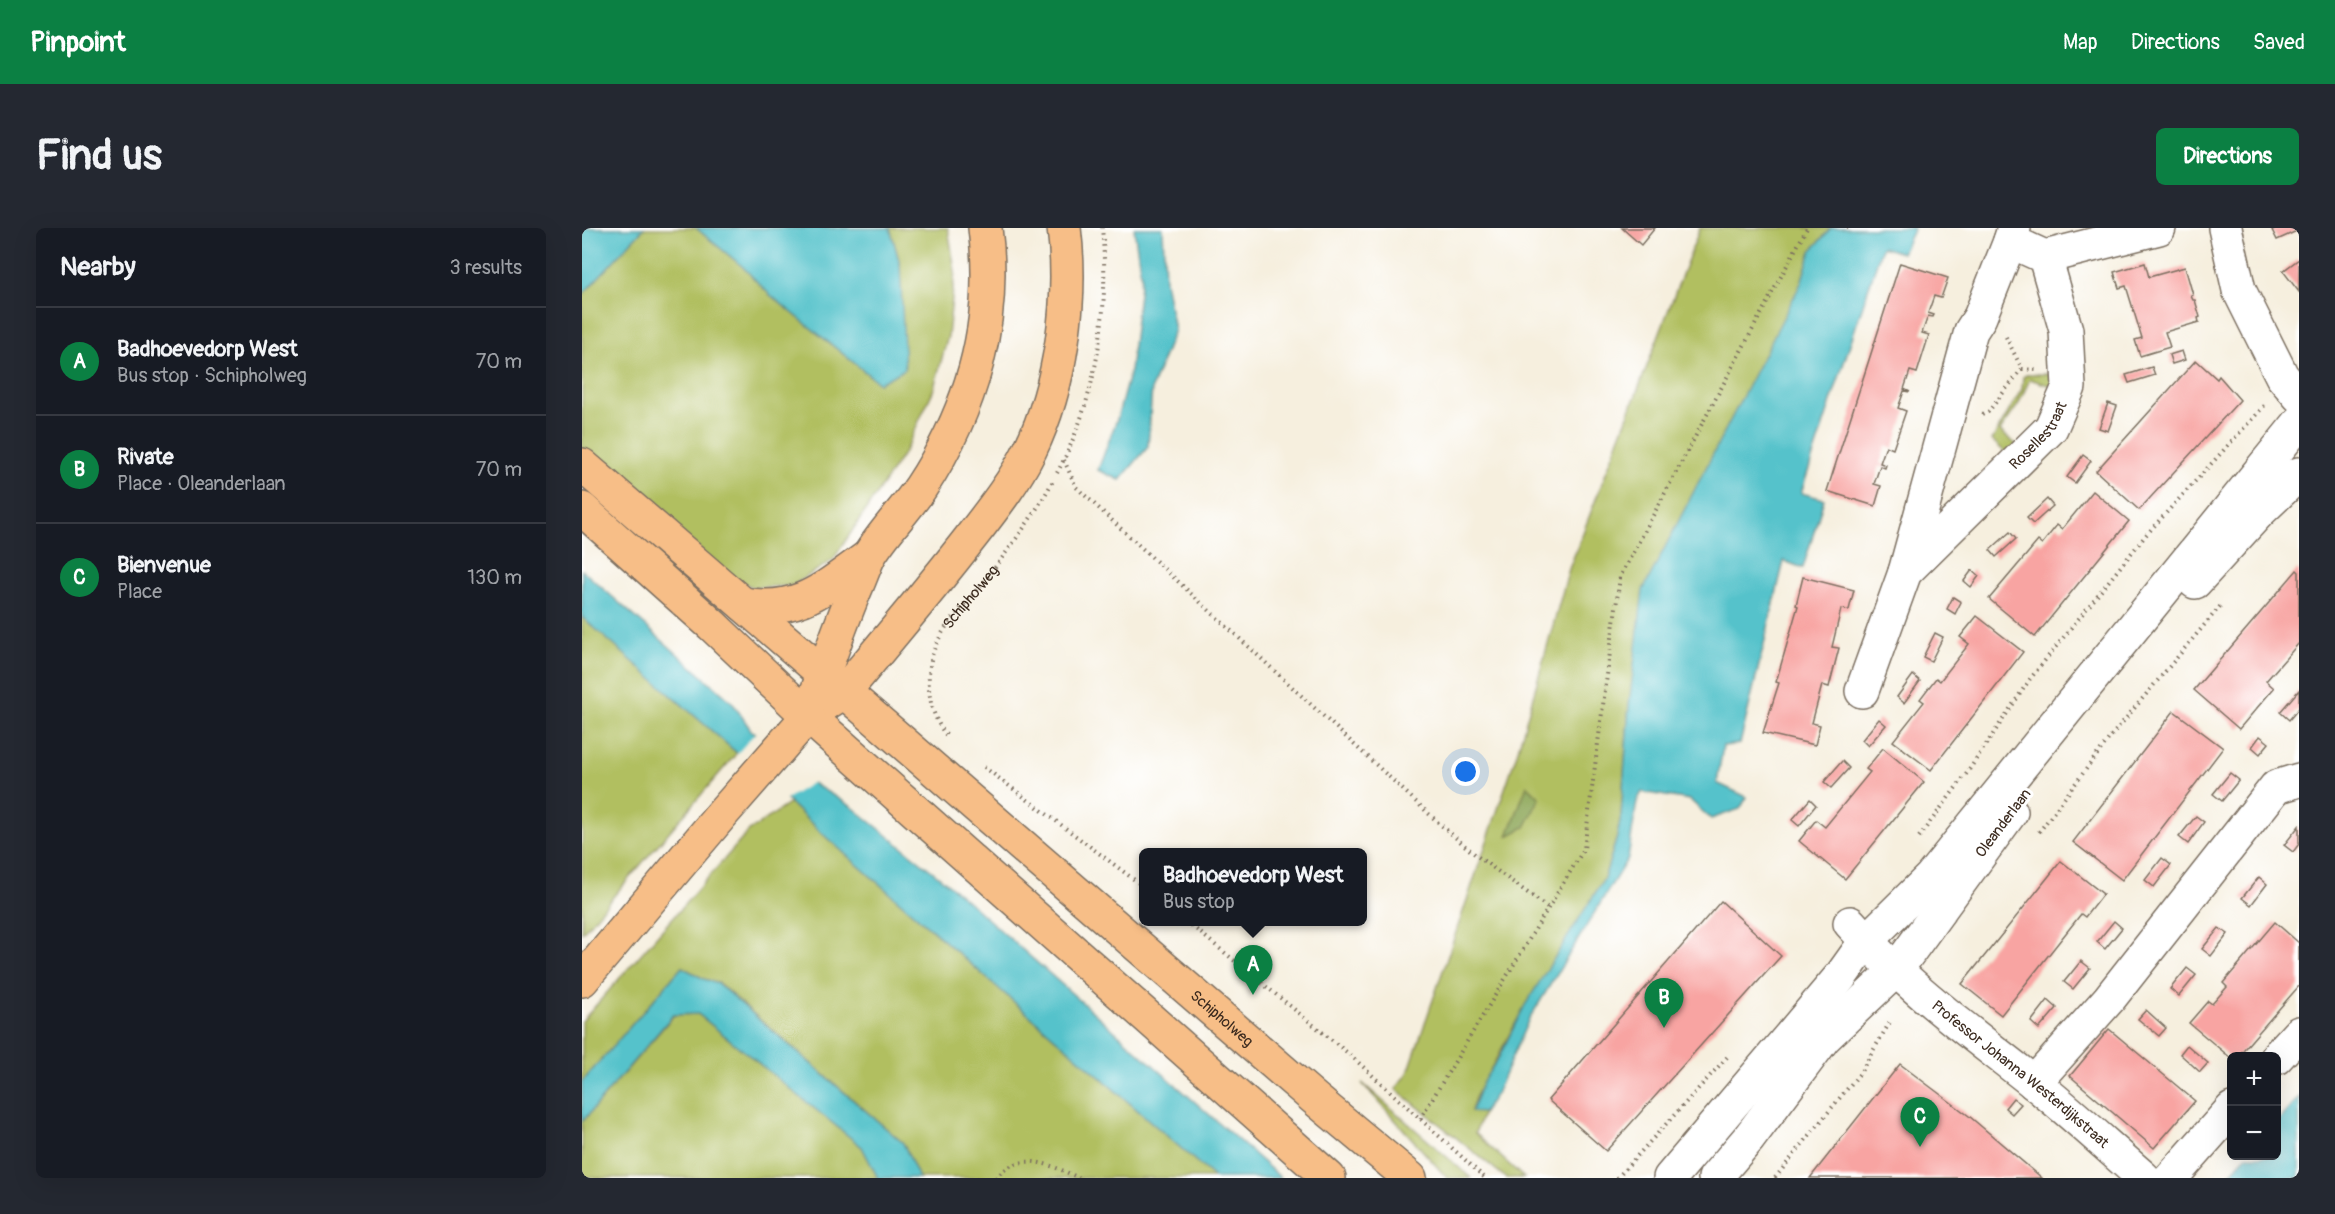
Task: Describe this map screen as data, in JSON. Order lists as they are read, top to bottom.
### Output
{
  "streets": {
    "main road": ["Schipholweg"],
    "street": ["Rosellestraat", "Oleanderlaan", "Professor Johanna Westerdijkstraat"]
  },
  "crossings": [
    ["Oleanderlaan", "Professor Johanna Westerdijkstraat"]
  ],
  "page": {
    "header": "Pinpoint",
    "nav": ["Map", "Directions", "Saved"],
    "buttons": "Directions",
    "title": "Find us",
    "heading": ["Nearby", "3 results"],
    "list": [
      {
        "mark": "A",
        "name": "Badhoevedorp West",
        "note": "Bus stop · Schipholweg",
        "value": "70 m"
      },
      {
        "mark": "B",
        "name": "Rivate",
        "note": "Place · Oleanderlaan",
        "value": "70 m"
      },
      {
        "mark": "C",
        "name": "Bienvenue",
        "note": "Place",
        "value": "130 m"
      }
    ],
    "popup": ["Badhoevedorp West", "Bus stop"],
    "pins": ["A", "B", "C"],
    "map_buttons": ["+", "−"]
  }
}
